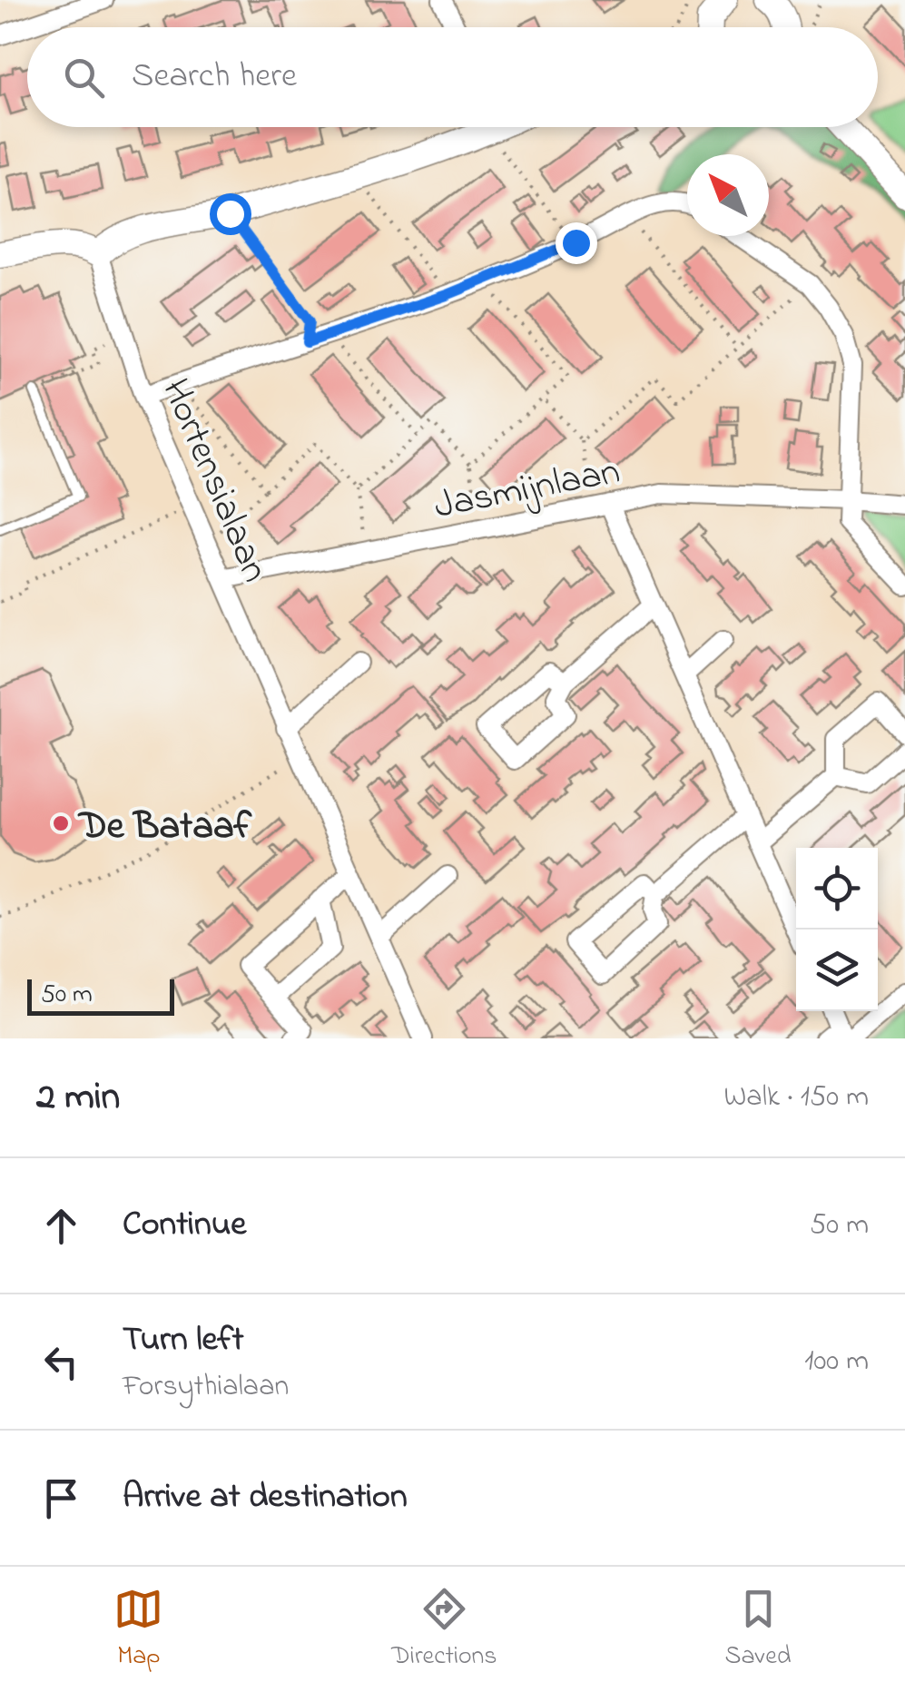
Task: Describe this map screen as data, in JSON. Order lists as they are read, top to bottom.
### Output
{
  "streets": {
    "street": ["Hortensialaan", "Jasmijnlaan"]
  },
  "crossings": [
    ["Hortensialaan", "Jasmijnlaan"]
  ],
  "places": ["De Bataaf"],
  "scale_bar": "50 m",
  "north": "top left",
  "page": {
    "search": "Search here",
    "scale": "50 m",
    "heading": ["2 min", "Walk · 150 m"],
    "list": [
      ["Continue", "50 m"],
      ["Turn left", "Forsythialaan", "100 m"],
      "Arrive at destination"
    ],
    "nav": ["Map", "Directions", "Saved"]
  }
}
